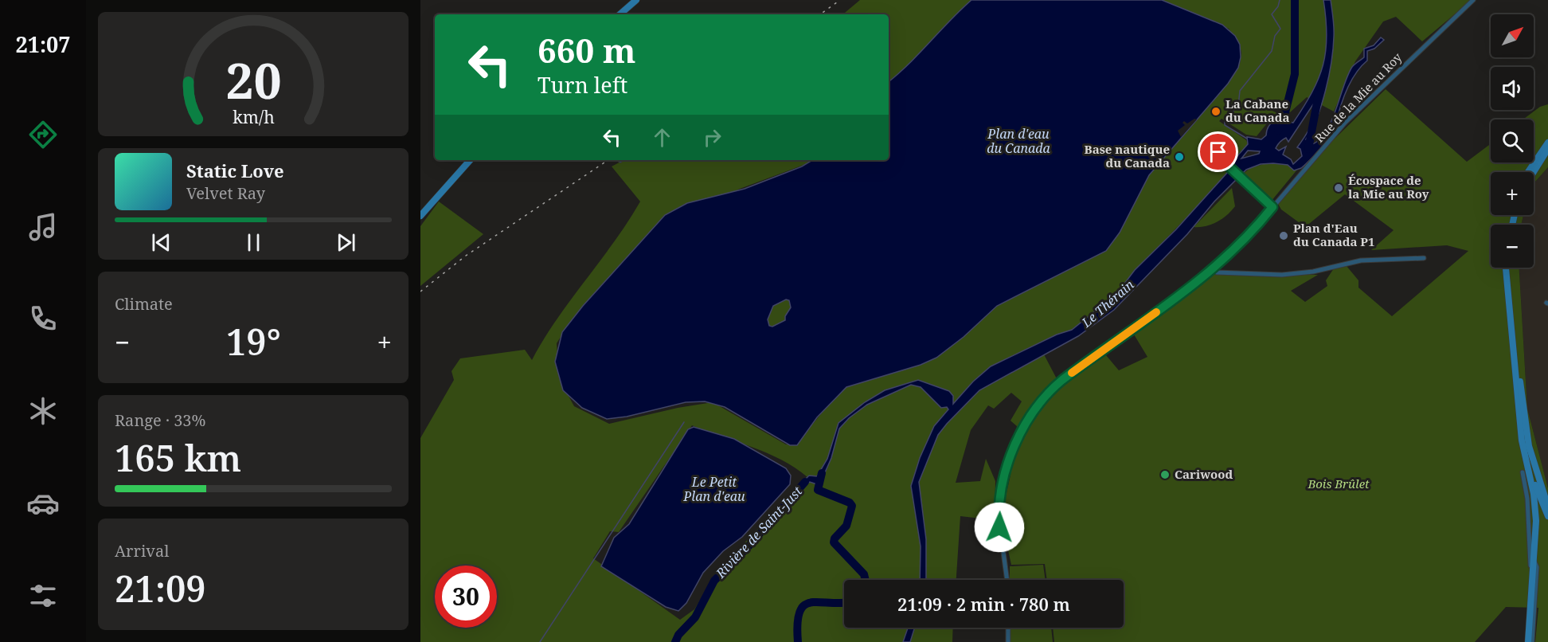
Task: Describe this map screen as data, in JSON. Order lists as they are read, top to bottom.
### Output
{
  "streets": {
    "street": ["Rue de la Mie au Roy"]
  },
  "water": [
    "Plan d'eau du Canada",
    "Le Thérain",
    "Le Petit Plan d'eau",
    "Rivière de Saint-Just"
  ],
  "parks": ["Bois Brûlet"],
  "places": [
    "La Cabane du Canada",
    "Base nautique du Canada",
    "Écospace de la Mie au Roy",
    "Plan d'Eau du Canada P1",
    "Cariwood"
  ],
  "north": "top right",
  "page": {
    "tabs": "21:07",
    "map_buttons": ["+", "−"],
    "turn": ["660 m", "Turn left"],
    "song": ["Static Love", "Velvet Ray"],
    "tile": [
      "Climate",
      ["Range · 33%", "165 km"],
      ["Arrival", "21:09"]
    ],
    "heat": ["−", "19°", "+"],
    "limit": "30",
    "trip": "21:09 · 2 min · 780 m",
    "gauge": ["20", "km/h"]
  }
}
